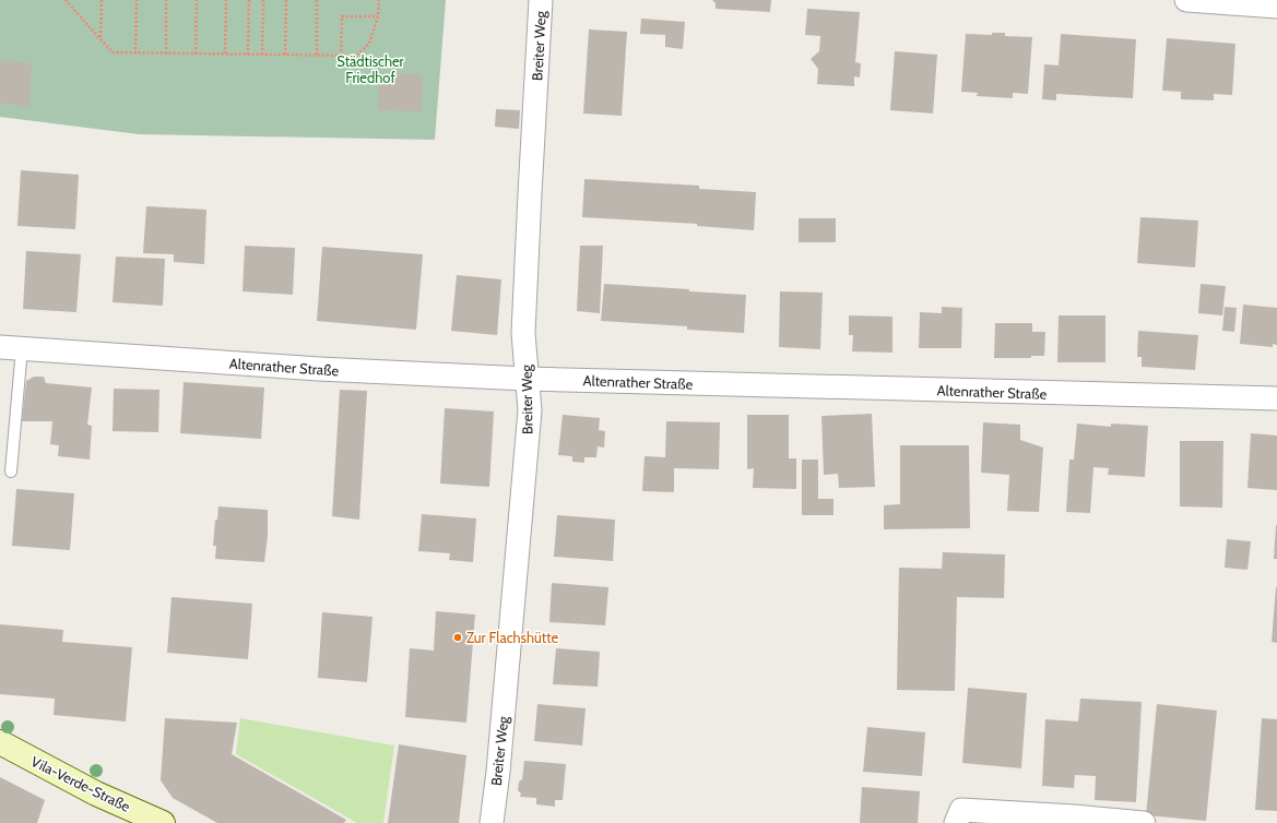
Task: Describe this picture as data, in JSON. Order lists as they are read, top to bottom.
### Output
{
  "streets": {
    "main road": ["Vila-Verde-Straße"],
    "street": ["Breiter Weg", "Altenrather Straße"]
  },
  "crossings": [
    ["Breiter Weg", "Altenrather Straße"]
  ],
  "parks": ["Städtischer Friedhof"],
  "places": ["Zur Flachshütte"]
}
